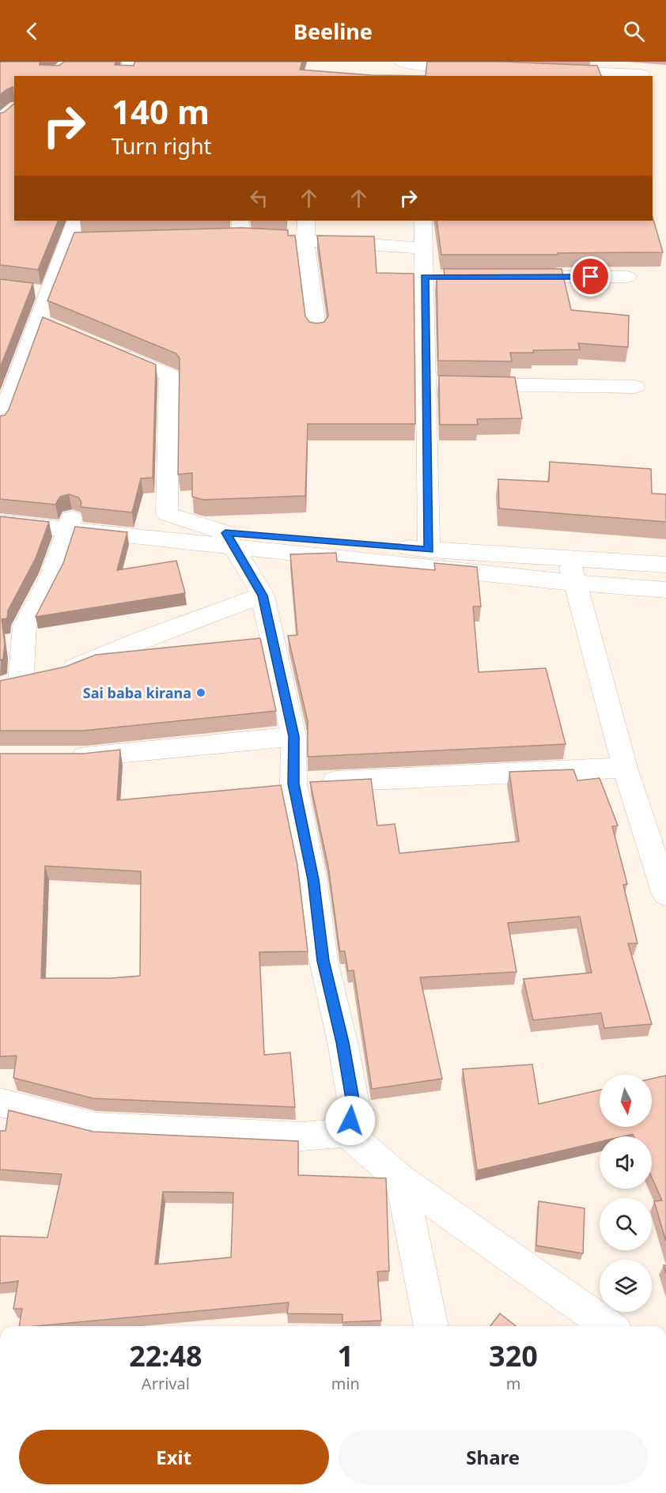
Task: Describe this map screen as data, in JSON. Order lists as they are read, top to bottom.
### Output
{
  "places": ["Sai baba kirana"],
  "north": "bottom",
  "page": {
    "header": "Beeline",
    "turn": ["140 m", "Turn right"],
    "eta": [
      "22:48",
      "Arrival",
      "1",
      "min",
      "320",
      "m"
    ],
    "buttons": ["Exit", "Share"]
  }
}
